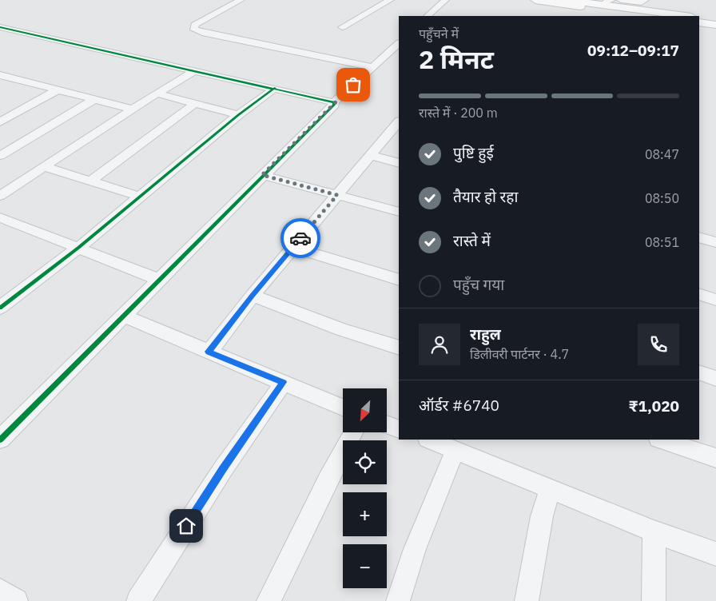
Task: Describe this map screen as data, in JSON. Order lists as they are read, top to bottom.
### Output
{
  "north": "bottom left",
  "page": {
    "heading": ["2 मिनट", "पहुँचने में", "09:12–09:17"],
    "panel": [
      "राहुल",
      "डिलीवरी पार्टनर · 4.7",
      "ऑर्डर #6740",
      "₹1,020"
    ],
    "bar": "रास्ते में · 200 m",
    "list": [
      ["पुष्टि हुई", "08:47"],
      ["तैयार हो रहा", "08:50"],
      ["रास्ते में", "08:51"],
      "पहुँच गया"
    ],
    "map_buttons": ["+", "−"]
  }
}
